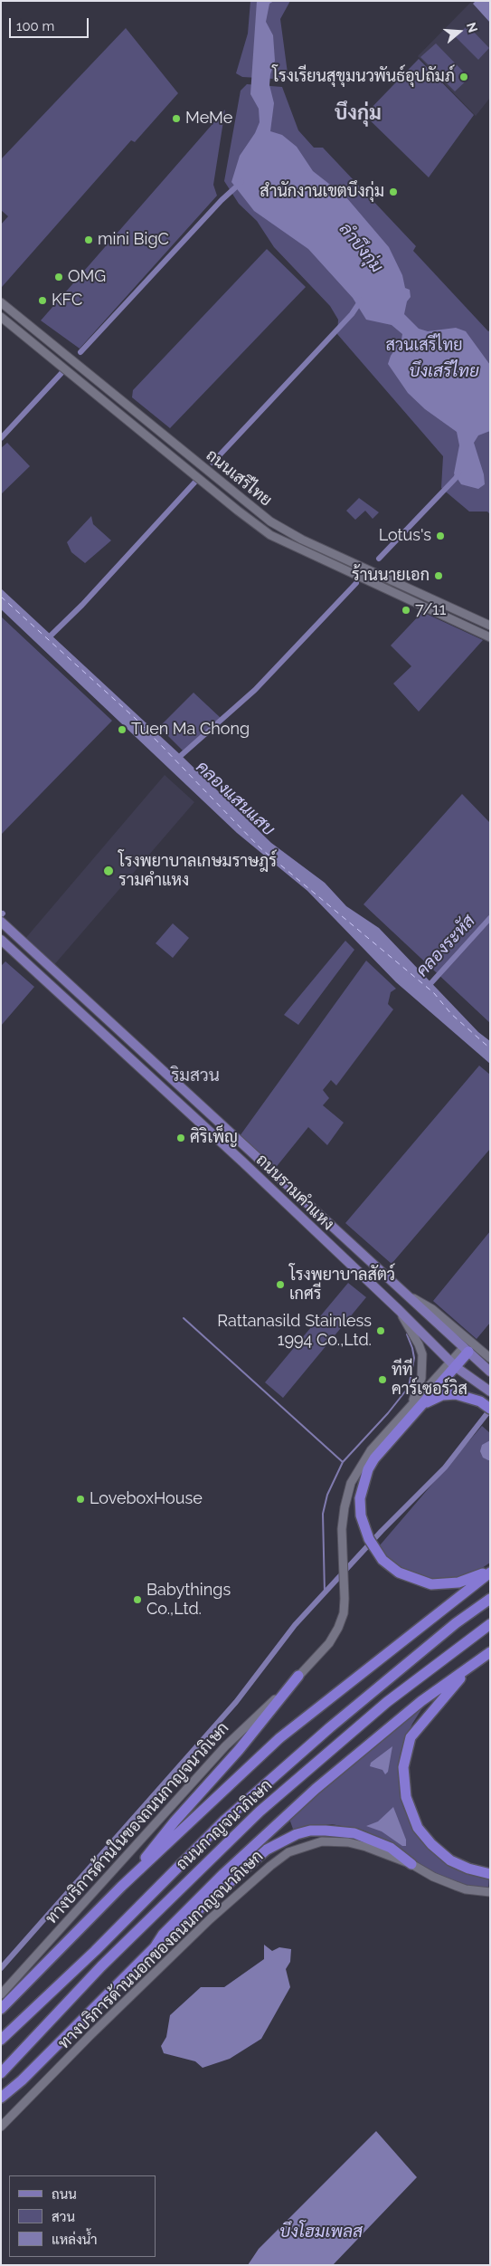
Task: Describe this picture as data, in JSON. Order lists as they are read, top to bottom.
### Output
{
  "streets": {
    "highway": ["ถนนกาญจนาภิเษก"],
    "main road": [
      "ถนนเสรีไทย",
      "ถนนรามคำแหง",
      "ทางบริการด้านในของถนนกาญจนาภิเษก",
      "ทางบริการด้านนอกของถนนกาญจนาภิเษก"
    ]
  },
  "crossings": [
    ["ถนนรามคำแหง", "ทางบริการด้านในของถนนกาญจนาภิเษก"]
  ],
  "districts": ["บึงกุ่ม", "ริมสวน"],
  "water": [
    "ลำบึงกุ่ม",
    "บึงเสรีไทย",
    "คลองแสนแสบ",
    "คลองระหัส",
    "บึงโฮมเพลส"
  ],
  "parks": ["สวนเสรีไทย"],
  "places": [
    "โรงเรียนสุขุมนวพันธ์อุปถัมภ์",
    "MeMe",
    "สำนักงานเขตบึงกุ่ม",
    "mini BigC",
    "OMG",
    "KFC",
    "Lotus's",
    "ร้านนายเอก",
    "7/11",
    "Tuen Ma Chong",
    "โรงพยาบาลเกษมราษฎร์ รามคำแหง",
    "ศิริเพ็ญ",
    "โรงพยาบาลสัตว์ เกศรี",
    "Rattanasild Stainless 1994 Co.,Ltd.",
    "ทีที คาร์เซอร์วิส",
    "LoveboxHouse",
    "Babythings Co.,Ltd."
  ],
  "legend": ["ถนน", "สวน", "แหล่งน้ำ"],
  "scale_bar": "100 m",
  "north": "right"
}
